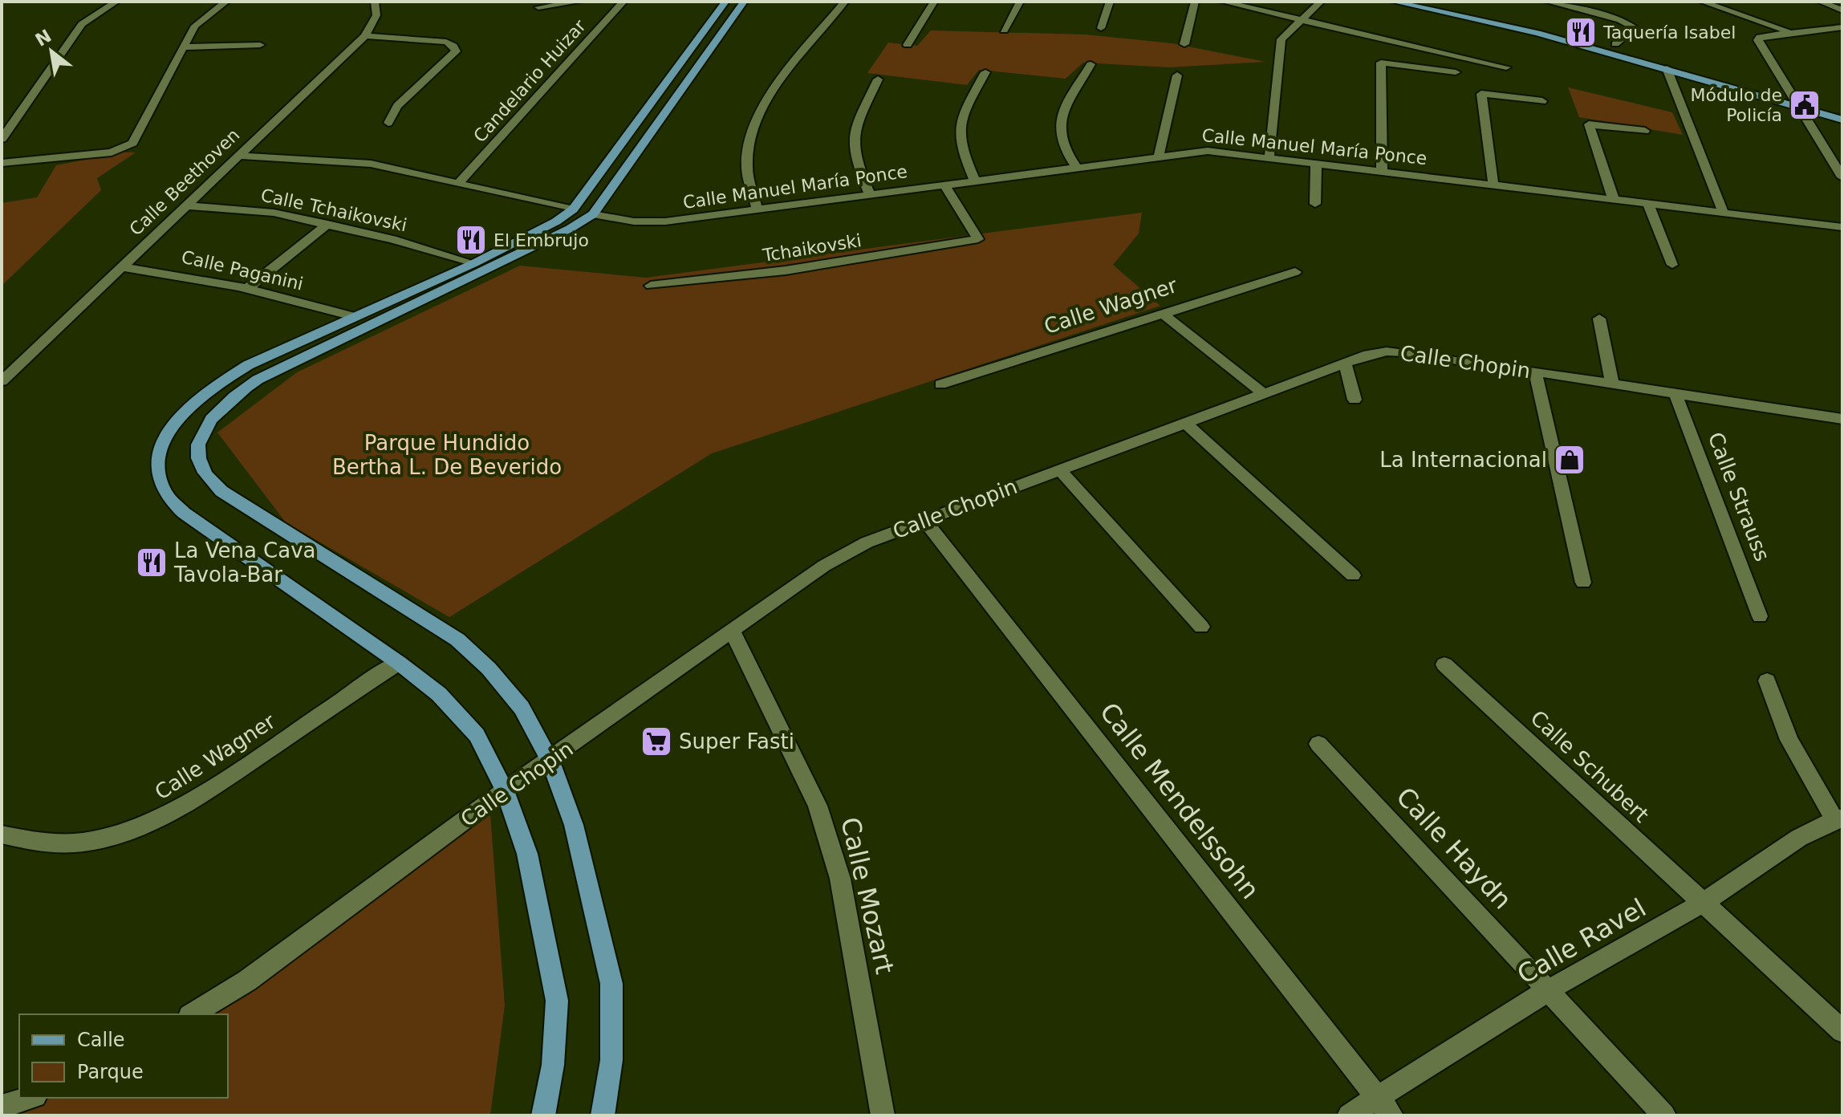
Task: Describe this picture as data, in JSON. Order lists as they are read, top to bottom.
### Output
{
  "streets": {
    "street": [
      "Candelario Huizar",
      "Calle Manuel María Ponce",
      "Calle Beethoven",
      "Calle Tchaikovski",
      "Tchaikovski",
      "Calle Paganini",
      "Calle Wagner",
      "Calle Chopin",
      "Calle Strauss",
      "Calle Schubert",
      "Calle Mendelssohn",
      "Calle Haydn",
      "Calle Mozart",
      "Calle Ravel"
    ]
  },
  "crossings": [
    ["Calle Manuel María Ponce", "Tchaikovski"],
    ["Calle Beethoven", "Calle Tchaikovski"],
    ["Calle Beethoven", "Calle Paganini"],
    ["Calle Chopin", "Calle Strauss"],
    ["Calle Chopin", "Calle Mendelssohn"],
    ["Calle Chopin", "Calle Mozart"],
    ["Calle Schubert", "Calle Ravel"],
    ["Calle Mendelssohn", "Calle Ravel"],
    ["Calle Haydn", "Calle Ravel"]
  ],
  "parks": ["Parque Hundido Bertha L. De Beverido"],
  "places": {
    "restaurant": ["Taquería Isabel", "El Embrujo", "La Vena Cava Tavola-Bar"],
    "public building": ["Módulo de Policía"],
    "shop": ["La Internacional"],
    "supermarket": ["Super Fasti"]
  },
  "legend": ["Calle", "Parque"],
  "north": "top left"
}
